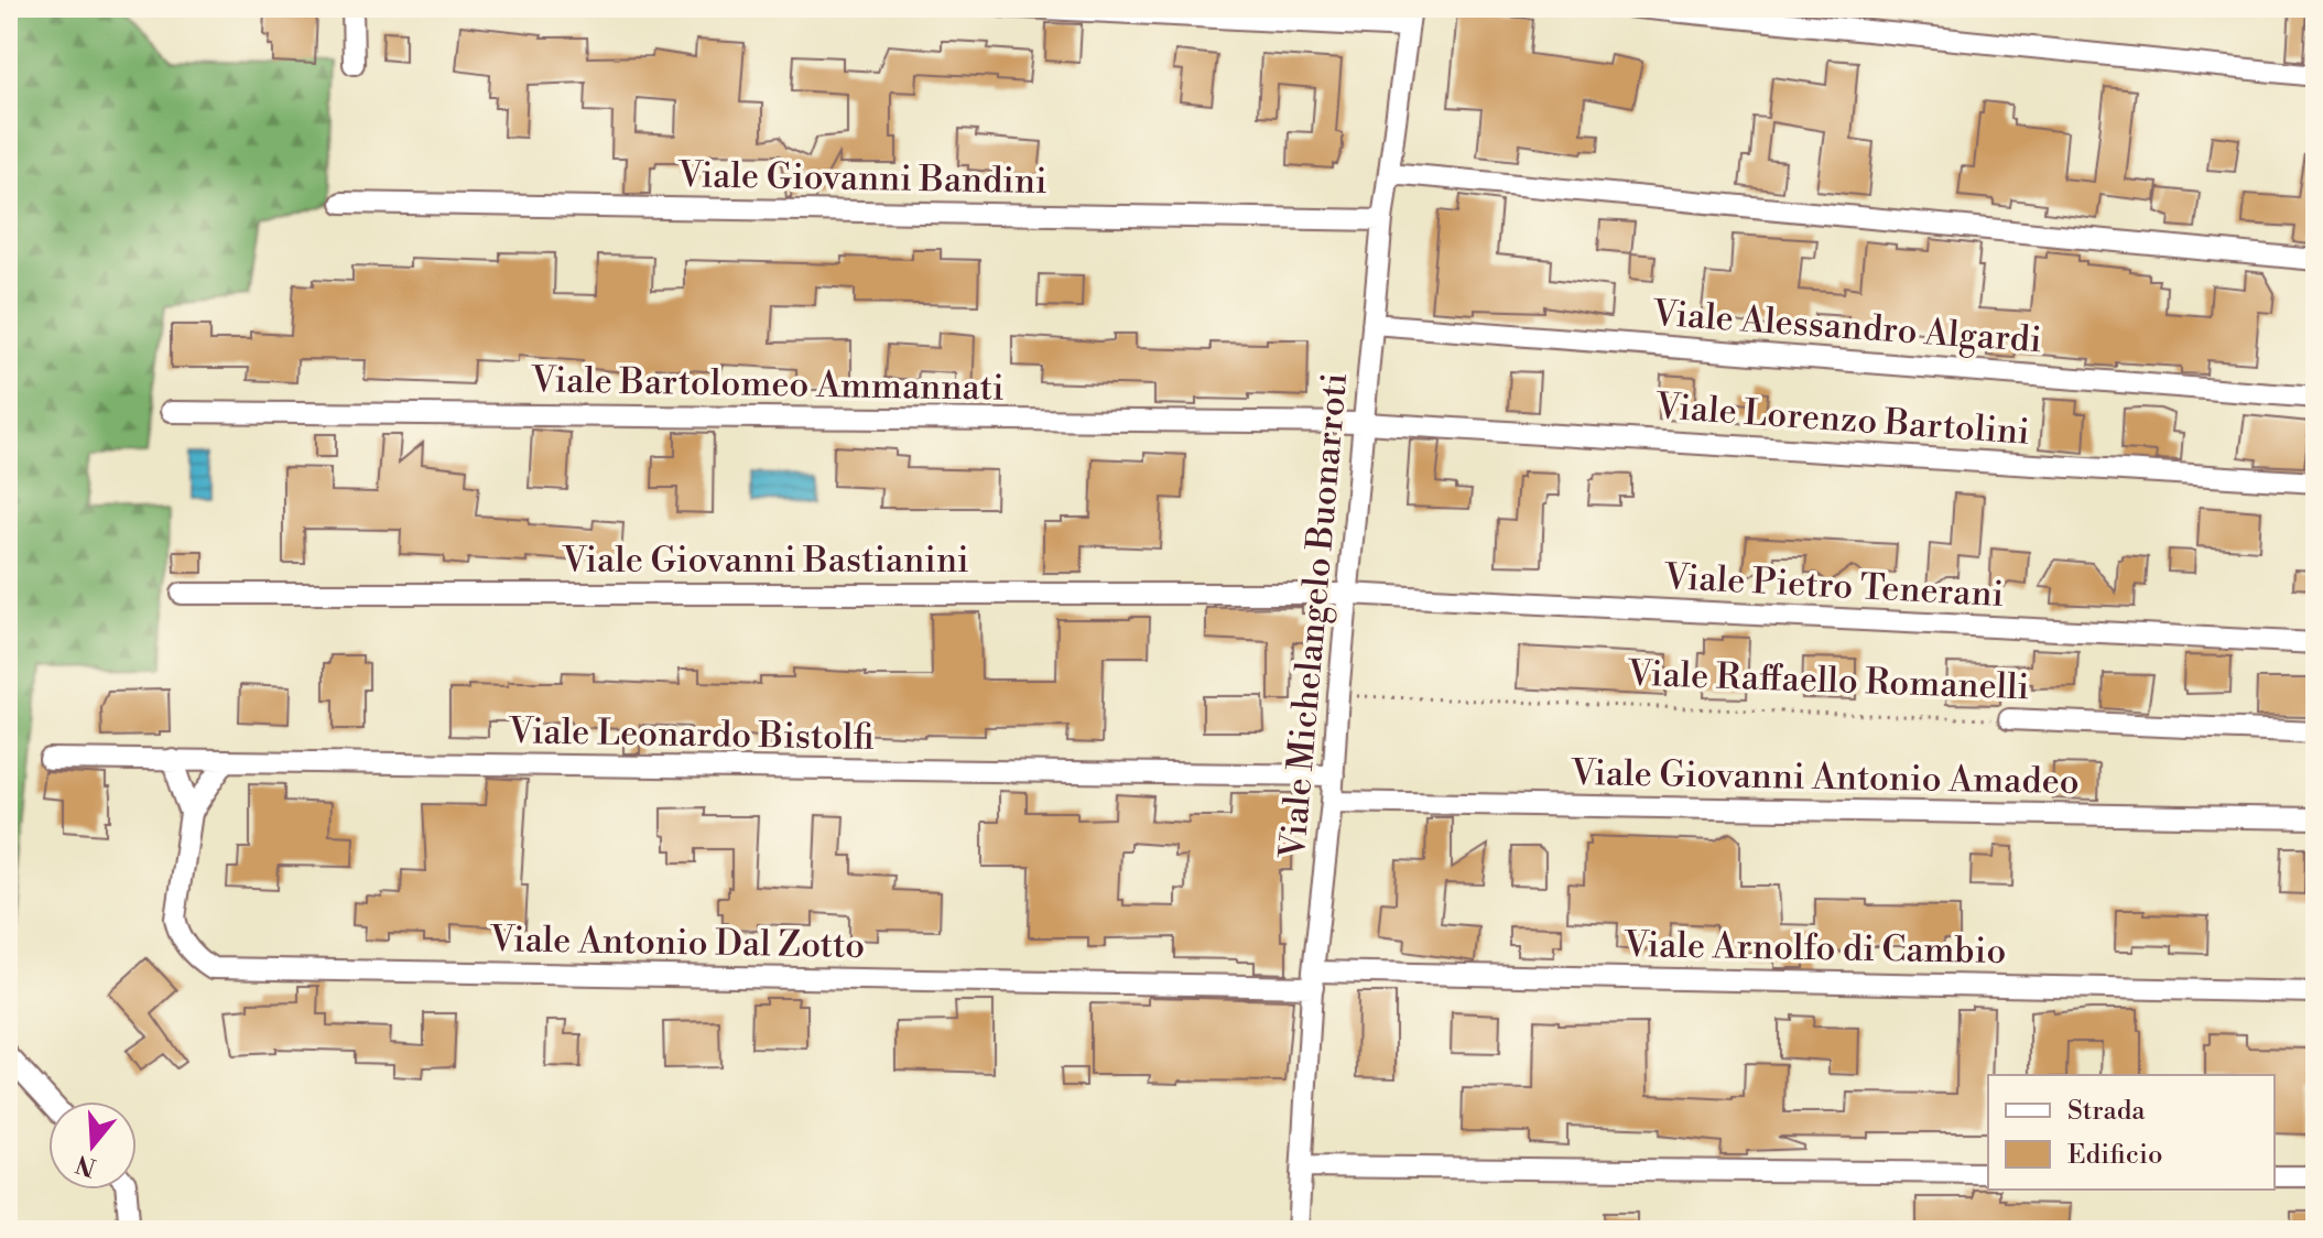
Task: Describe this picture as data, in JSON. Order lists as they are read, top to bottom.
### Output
{
  "streets": {
    "street": [
      "Viale Giovanni Bandini",
      "Viale Alessandro Algardi",
      "Viale Bartolomeo Ammannati",
      "Viale Lorenzo Bartolini",
      "Viale Giovanni Bastianini",
      "Viale Pietro Tenerani",
      "Viale Michelangelo Buonarroti",
      "Viale Raffaello Romanelli",
      "Viale Leonardo Bistolfi",
      "Viale Giovanni Antonio Amadeo",
      "Viale Antonio Dal Zotto",
      "Viale Arnolfo di Cambio"
    ]
  },
  "crossings": [
    ["Viale Giovanni Bandini", "Viale Michelangelo Buonarroti"],
    ["Viale Alessandro Algardi", "Viale Michelangelo Buonarroti"],
    ["Viale Bartolomeo Ammannati", "Viale Lorenzo Bartolini"],
    ["Viale Bartolomeo Ammannati", "Viale Michelangelo Buonarroti"],
    ["Viale Lorenzo Bartolini", "Viale Michelangelo Buonarroti"],
    ["Viale Giovanni Bastianini", "Viale Pietro Tenerani"],
    ["Viale Giovanni Bastianini", "Viale Michelangelo Buonarroti"],
    ["Viale Pietro Tenerani", "Viale Michelangelo Buonarroti"],
    ["Viale Michelangelo Buonarroti", "Viale Raffaello Romanelli"],
    ["Viale Michelangelo Buonarroti", "Viale Leonardo Bistolfi"],
    ["Viale Michelangelo Buonarroti", "Viale Giovanni Antonio Amadeo"],
    ["Viale Michelangelo Buonarroti", "Viale Antonio Dal Zotto"],
    ["Viale Michelangelo Buonarroti", "Viale Arnolfo di Cambio"],
    ["Viale Leonardo Bistolfi", "Viale Antonio Dal Zotto"],
    ["Viale Antonio Dal Zotto", "Viale Arnolfo di Cambio"]
  ],
  "legend": ["Strada", "Edificio"],
  "north": "bottom"
}
